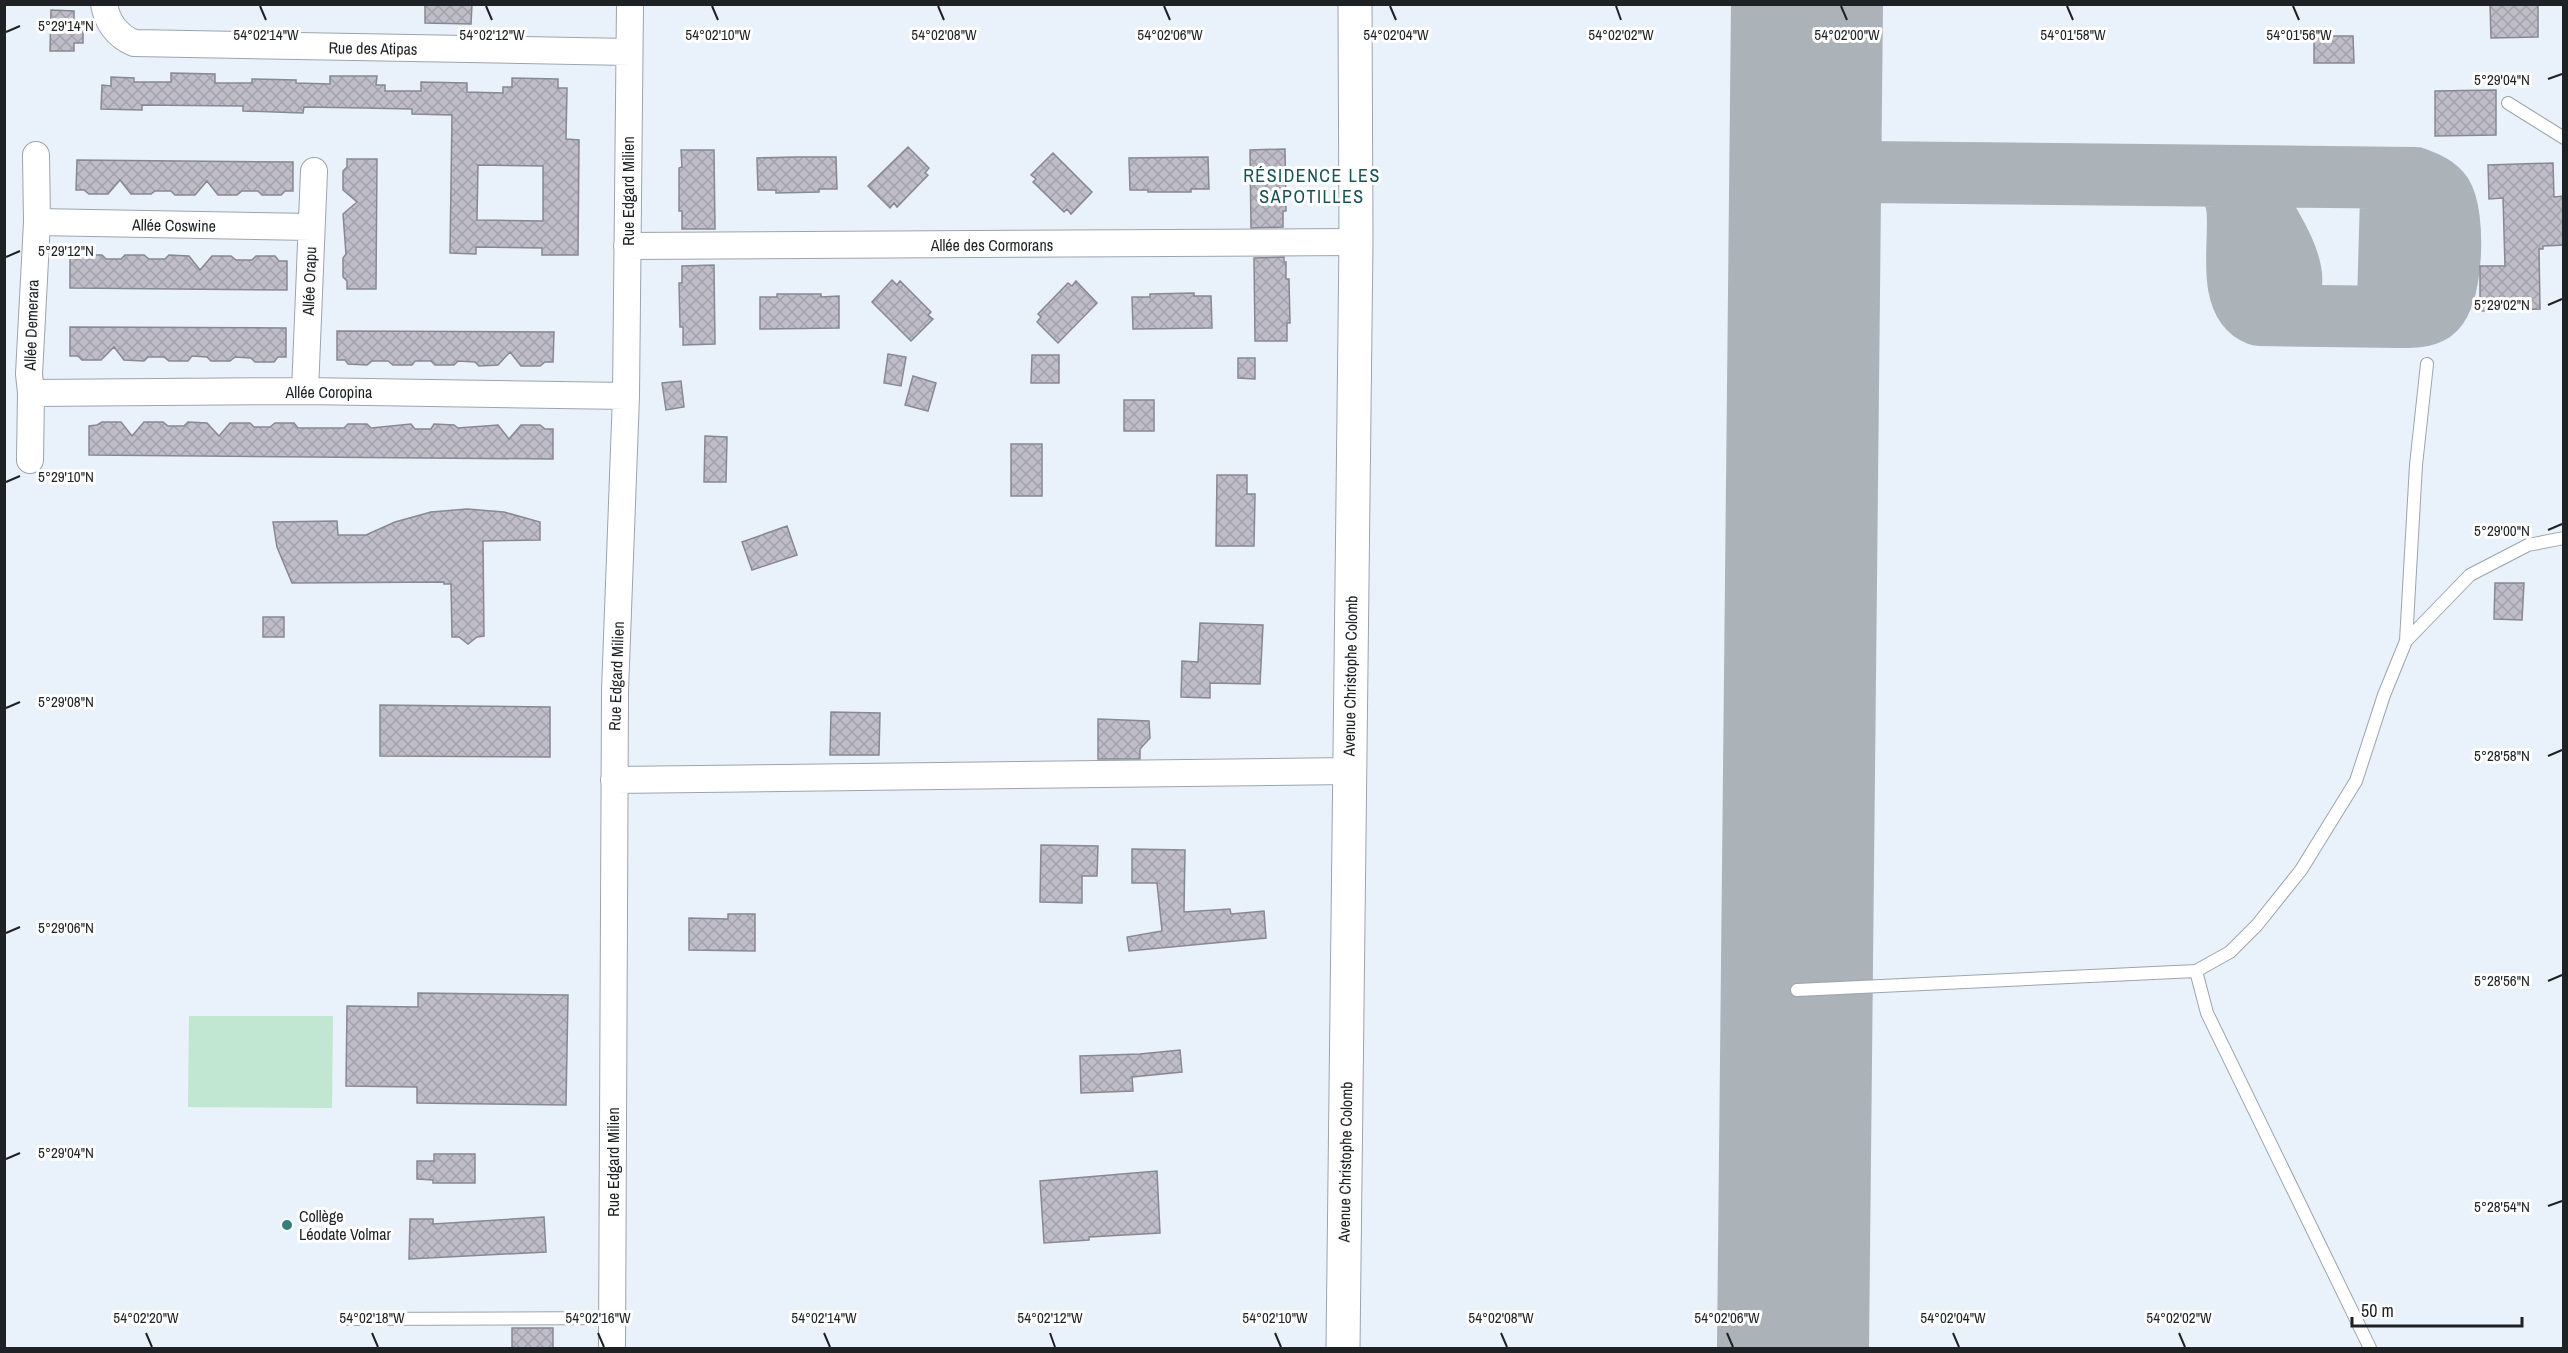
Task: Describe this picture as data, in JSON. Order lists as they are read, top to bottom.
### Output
{
  "streets": {
    "street": [
      "Rue des Atipas",
      "Rue Edgard Milien",
      "Allée Coswine",
      "Allée des Cormorans",
      "Allée Orapu",
      "Allée Demerara",
      "Allée Coropina",
      "Avenue Christophe Colomb"
    ]
  },
  "crossings": [
    ["Rue des Atipas", "Rue Edgard Milien"],
    ["Rue Edgard Milien", "Allée des Cormorans"],
    ["Rue Edgard Milien", "Allée Coropina"],
    ["Allée Coswine", "Allée Orapu"],
    ["Allée Coswine", "Allée Demerara"],
    ["Allée des Cormorans", "Avenue Christophe Colomb"],
    ["Allée Orapu", "Allée Coropina"],
    ["Allée Demerara", "Allée Coropina"]
  ],
  "districts": ["RÉSIDENCE LES SAPOTILLES"],
  "places": ["Collège Léodate Volmar"],
  "scale_bar": "50 m",
  "coordinates": [
    "5°29'14\"N",
    "54°02'14\"W",
    "54°02'12\"W",
    "54°02'10\"W",
    "54°02'08\"W",
    "54°02'06\"W",
    "54°02'04\"W",
    "54°02'02\"W",
    "54°02'00\"W",
    "54°01'58\"W",
    "54°01'56\"W",
    "5°29'04\"N",
    "5°29'12\"N",
    "5°29'02\"N",
    "5°29'10\"N",
    "5°29'00\"N",
    "5°29'08\"N",
    "5°28'58\"N",
    "5°29'06\"N",
    "5°28'56\"N",
    "5°28'54\"N",
    "54°02'20\"W",
    "54°02'18\"W",
    "54°02'16\"W"
  ]
}
